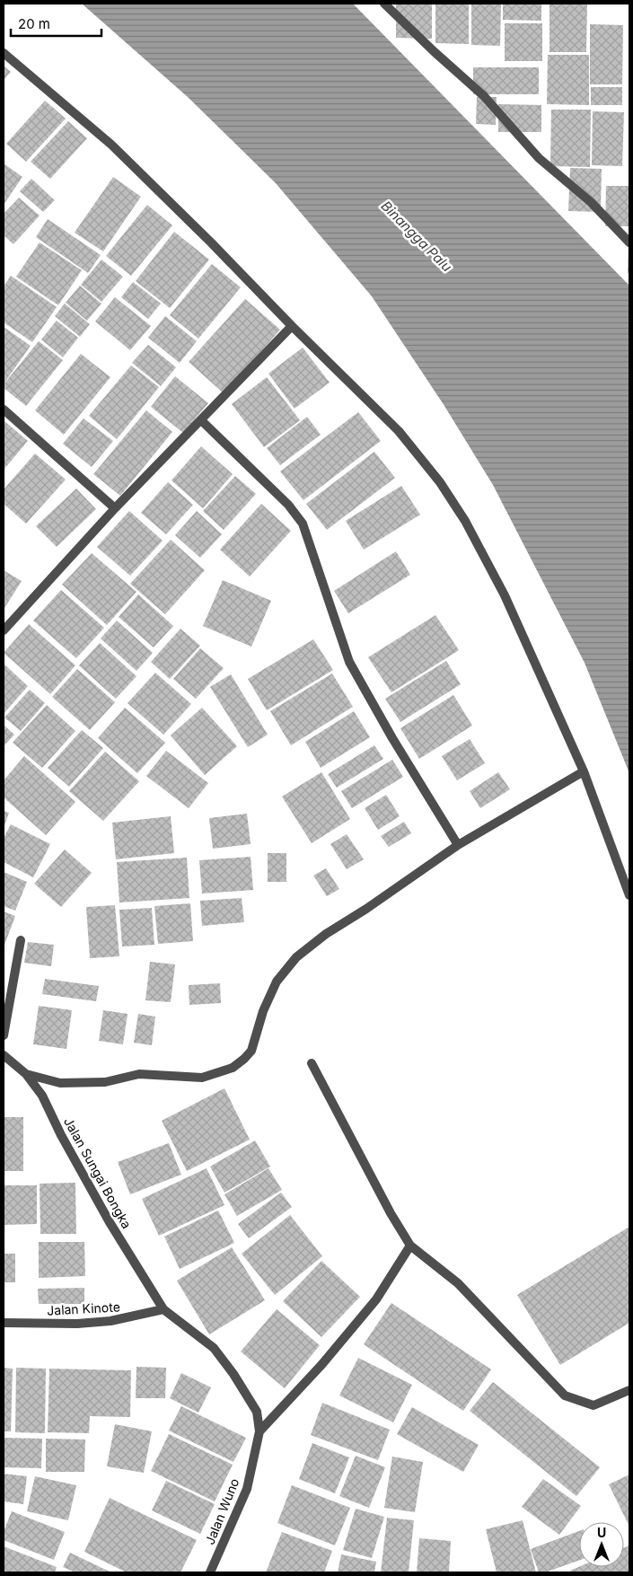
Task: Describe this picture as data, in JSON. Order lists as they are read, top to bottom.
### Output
{
  "streets": {
    "street": ["Jalan Sungai Bongka", "Jalan Kinote", "Jalan Wuno"]
  },
  "crossings": [
    ["Jalan Sungai Bongka", "Jalan Kinote"],
    ["Jalan Sungai Bongka", "Jalan Wuno"],
    ["Jalan Kinote", "Jalan Wuno"]
  ],
  "water": ["Binangga Palu"],
  "scale_bar": "20 m",
  "north": "top"
}
